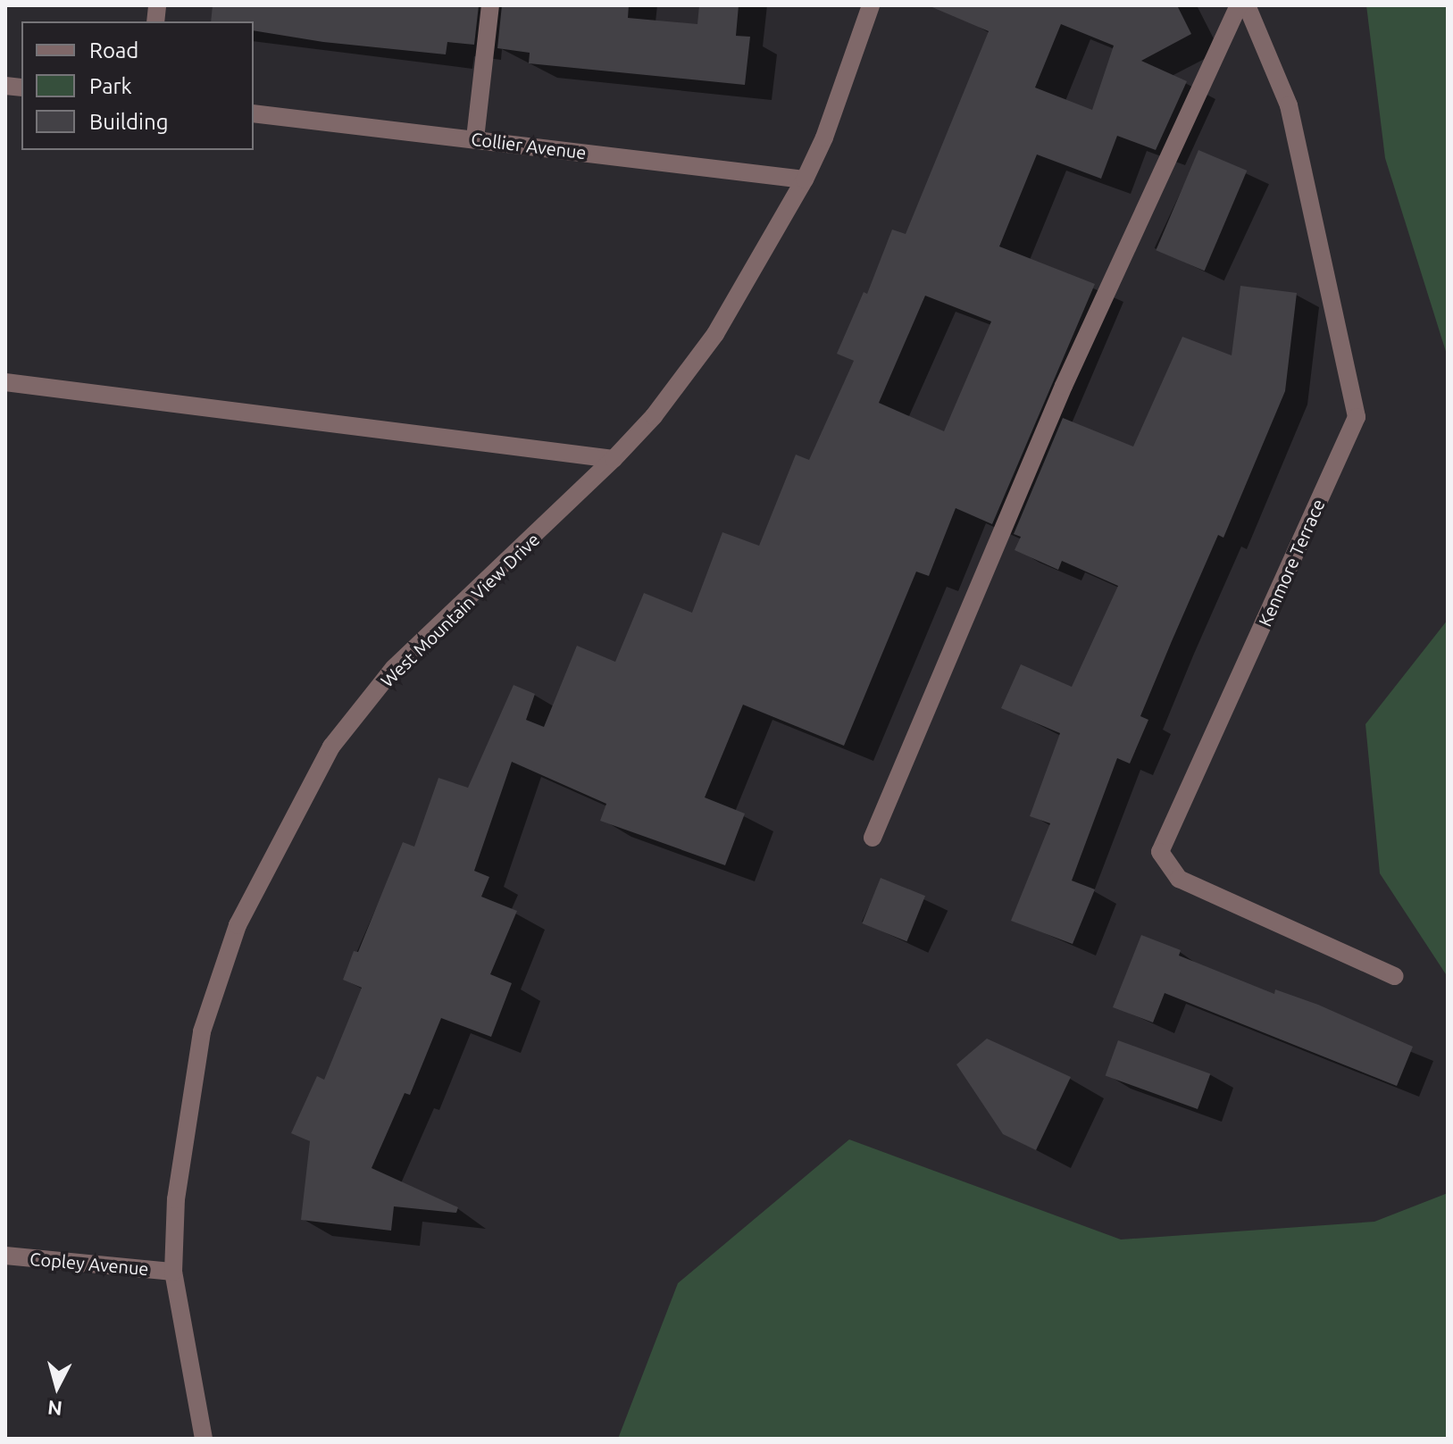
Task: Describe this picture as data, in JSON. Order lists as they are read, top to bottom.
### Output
{
  "streets": {
    "street": [
      "Collier Avenue",
      "Kenmore Terrace",
      "West Mountain View Drive",
      "Copley Avenue"
    ]
  },
  "crossings": [
    ["Collier Avenue", "West Mountain View Drive"],
    ["West Mountain View Drive", "Copley Avenue"]
  ],
  "legend": ["Road", "Park", "Building"],
  "north": "bottom"
}
